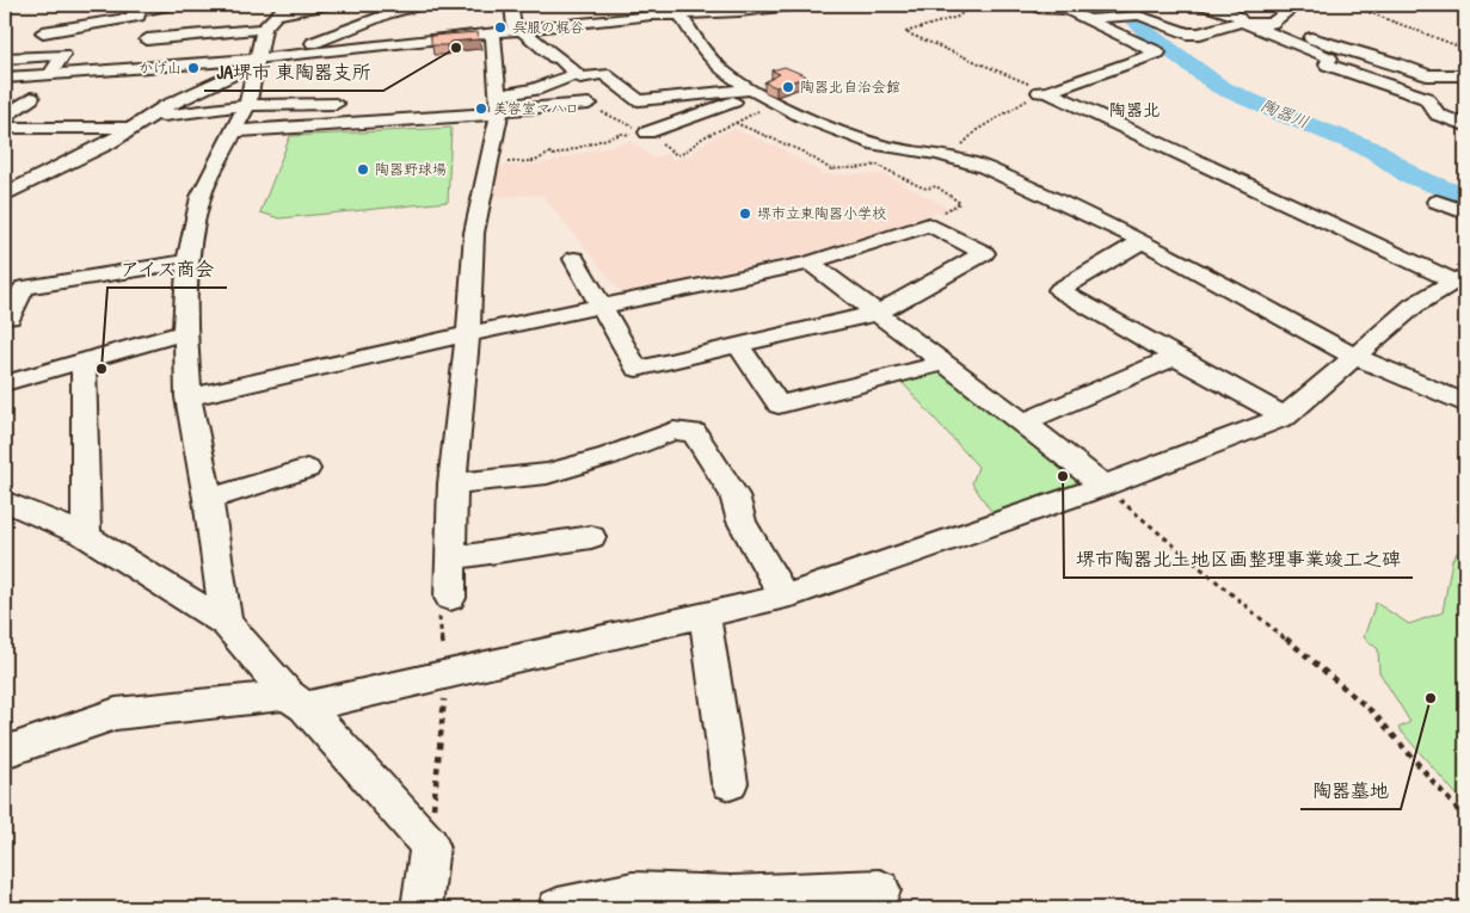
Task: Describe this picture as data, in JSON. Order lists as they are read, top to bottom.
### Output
{
  "districts": ["陶器北"],
  "water": ["陶器川"],
  "places": [
    "呉服の梶谷",
    "JA堺市 東陶器支所",
    "かげ山",
    "陶器北自治会館",
    "美容室マハロ",
    "陶器野球場",
    "堺市立東陶器小学校",
    "アイズ商会",
    "堺市陶器北土地区画整理事業竣工之碑",
    "陶器墓地"
  ]
}
